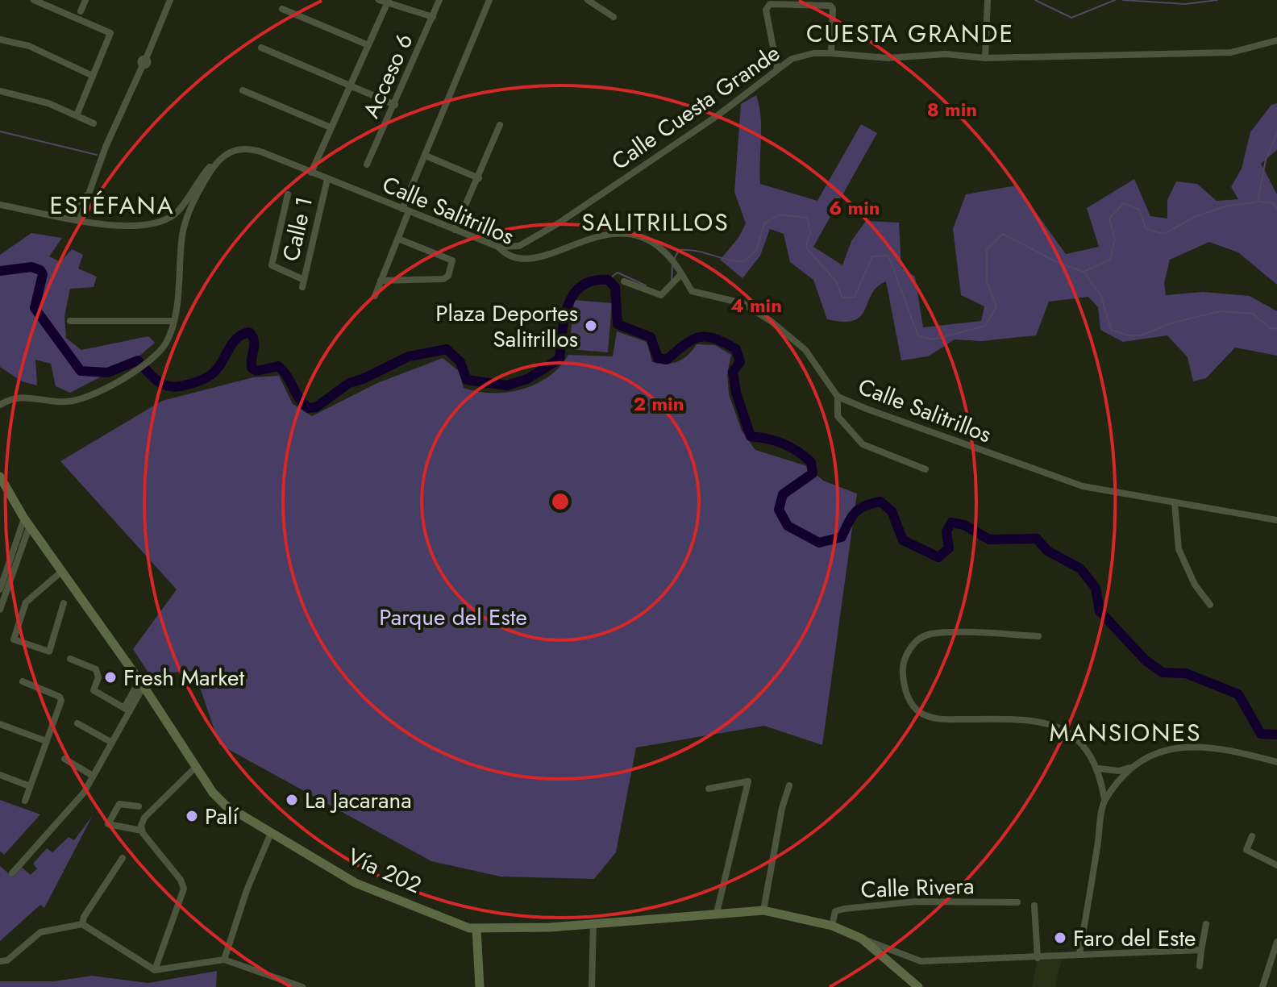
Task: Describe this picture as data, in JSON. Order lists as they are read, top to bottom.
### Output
{
  "streets": {
    "main road": ["Vía 202"],
    "street": [
      "Acceso 6",
      "Calle Cuesta Grande",
      "Calle Salitrillos",
      "Calle 1",
      "Calle Rivera"
    ]
  },
  "crossings": [
    ["Calle Cuesta Grande", "Calle Salitrillos"],
    ["Calle Salitrillos", "Calle 1"],
    ["Vía 202", "Calle Rivera"]
  ],
  "districts": [
    "CUESTA GRANDE",
    "ESTÉFANA",
    "SALITRILLOS",
    "MANSIONES"
  ],
  "parks": ["Parque del Este"],
  "places": [
    "Plaza Deportes Salitrillos",
    "Fresh Market",
    "La Jacarana",
    "Palí",
    "Faro del Este"
  ],
  "rings": [
    "8 min",
    "6 min",
    "4 min",
    "2 min"
  ]
}
